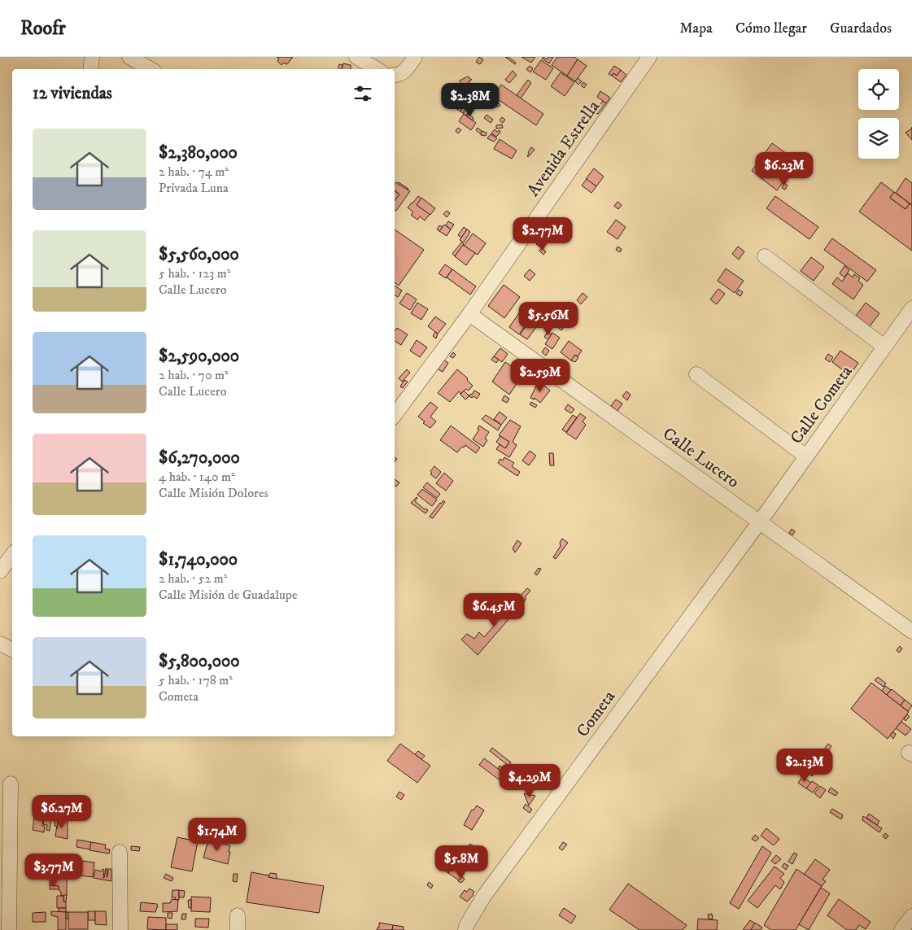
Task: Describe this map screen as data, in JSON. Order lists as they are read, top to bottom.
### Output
{
  "streets": {
    "street": [
      "Avenida Estrella",
      "Calle Cometa",
      "Calle Lucero",
      "Cometa"
    ]
  },
  "crossings": [
    ["Avenida Estrella", "Calle Lucero"],
    ["Calle Cometa", "Calle Lucero"],
    ["Calle Cometa", "Cometa"],
    ["Calle Lucero", "Cometa"]
  ],
  "page": {
    "header": "Roofr",
    "nav": ["Mapa", "Cómo llegar", "Guardados"],
    "heading": "12 viviendas",
    "price": [
      "$2.38M",
      "$6.23M",
      "$2.77M",
      "$5.56M",
      "$2.59M",
      "$6.45M",
      "$2.13M",
      "$4.29M",
      "$6.27M",
      "$1.74M",
      "$5.8M",
      "$3.77M"
    ],
    "list": [
      {
        "name": "$2,380,000",
        "note": "2 hab. · 74 m² · Privada Luna"
      },
      {
        "name": "$5,560,000",
        "note": "5 hab. · 123 m² · Calle Lucero"
      },
      {
        "name": "$2,590,000",
        "note": "2 hab. · 70 m² · Calle Lucero"
      },
      {
        "name": "$6,270,000",
        "note": "4 hab. · 140 m² · Calle Misión Dolores"
      },
      {
        "name": "$1,740,000",
        "note": "2 hab. · 52 m² · Calle Misión de Guadalupe"
      },
      {
        "name": "$5,800,000",
        "note": "5 hab. · 178 m² · Cometa"
      }
    ]
  }
}
